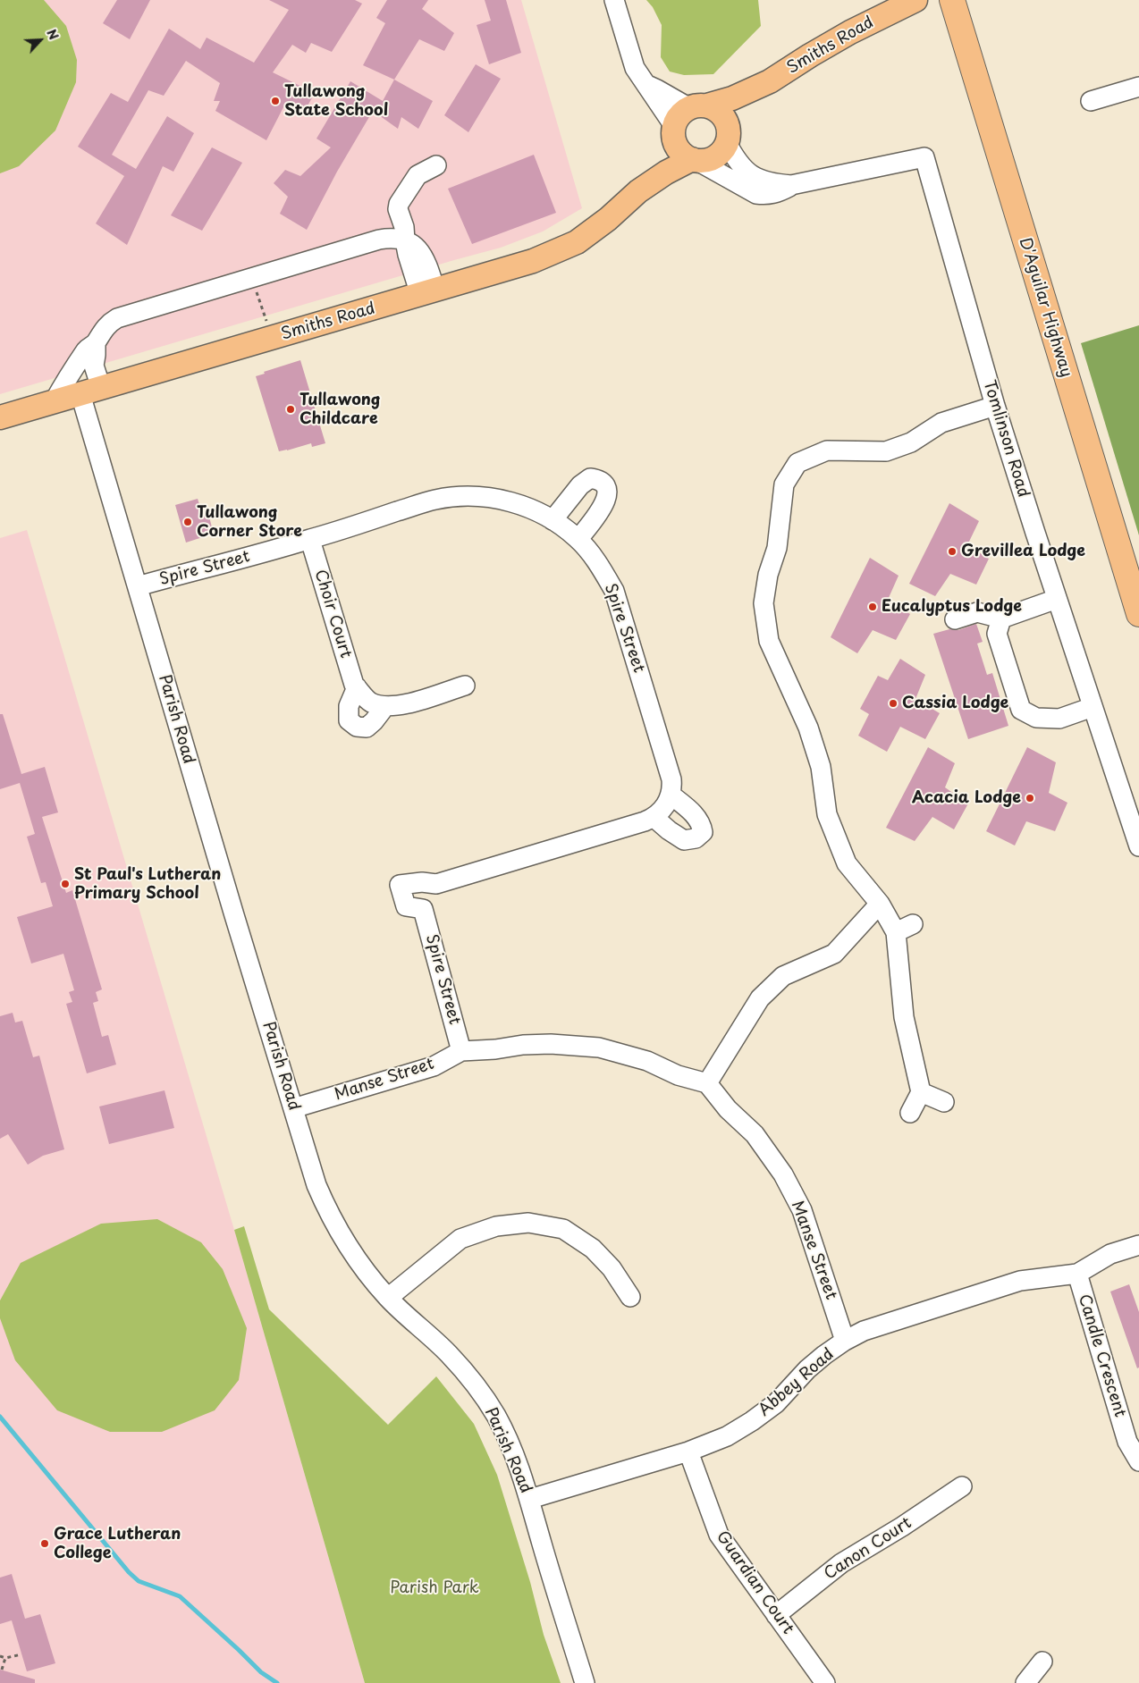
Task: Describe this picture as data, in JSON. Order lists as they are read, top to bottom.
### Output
{
  "streets": {
    "highway": ["D'Aguilar Highway"],
    "main road": ["Smiths Road"],
    "street": [
      "Tomlinson Road",
      "Spire Street",
      "Choir Court",
      "Parish Road",
      "Manse Street",
      "Candle Crescent",
      "Abbey Road",
      "Canon Court",
      "Guardian Court"
    ]
  },
  "crossings": [
    ["Smiths Road", "Tomlinson Road"],
    ["Smiths Road", "Parish Road"],
    ["Spire Street", "Choir Court"],
    ["Spire Street", "Parish Road"],
    ["Spire Street", "Manse Street"],
    ["Parish Road", "Manse Street"],
    ["Parish Road", "Abbey Road"],
    ["Manse Street", "Abbey Road"],
    ["Candle Crescent", "Abbey Road"],
    ["Abbey Road", "Guardian Court"],
    ["Canon Court", "Guardian Court"]
  ],
  "parks": ["Parish Park"],
  "places": [
    "Tullawong State School",
    "Tullawong Childcare",
    "Tullawong Corner Store",
    "Grevillea Lodge",
    "Eucalyptus Lodge",
    "Cassia Lodge",
    "Acacia Lodge",
    "St Paul's Lutheran Primary School",
    "Grace Lutheran College"
  ],
  "north": "top right"
}
